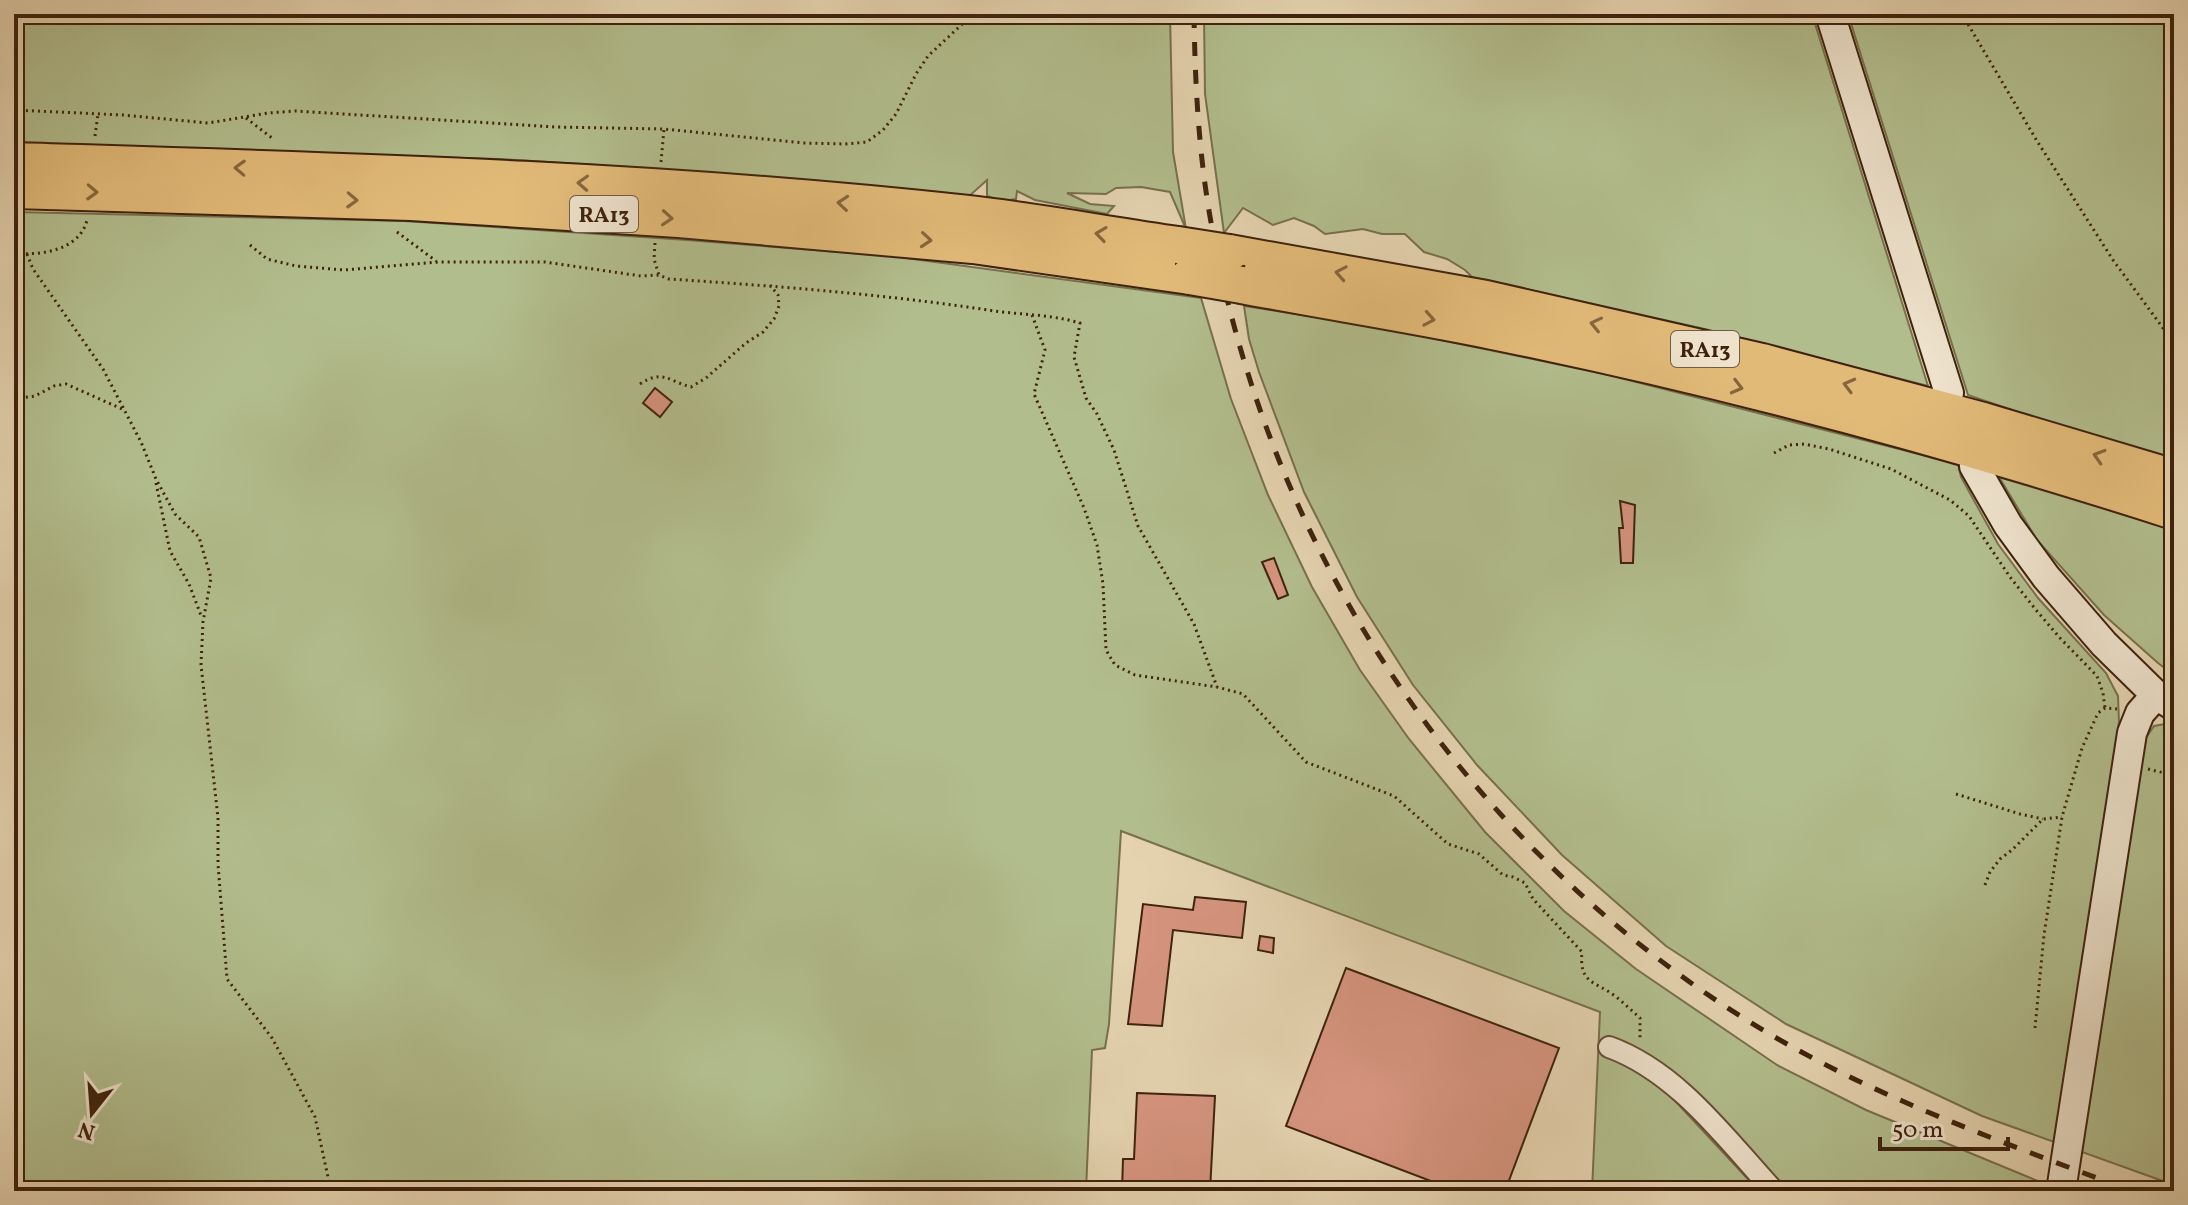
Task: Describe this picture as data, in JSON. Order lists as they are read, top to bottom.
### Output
{
  "streets": {
    "highway": ["RA13"]
  },
  "scale_bar": "50 m",
  "north": "bottom"
}
